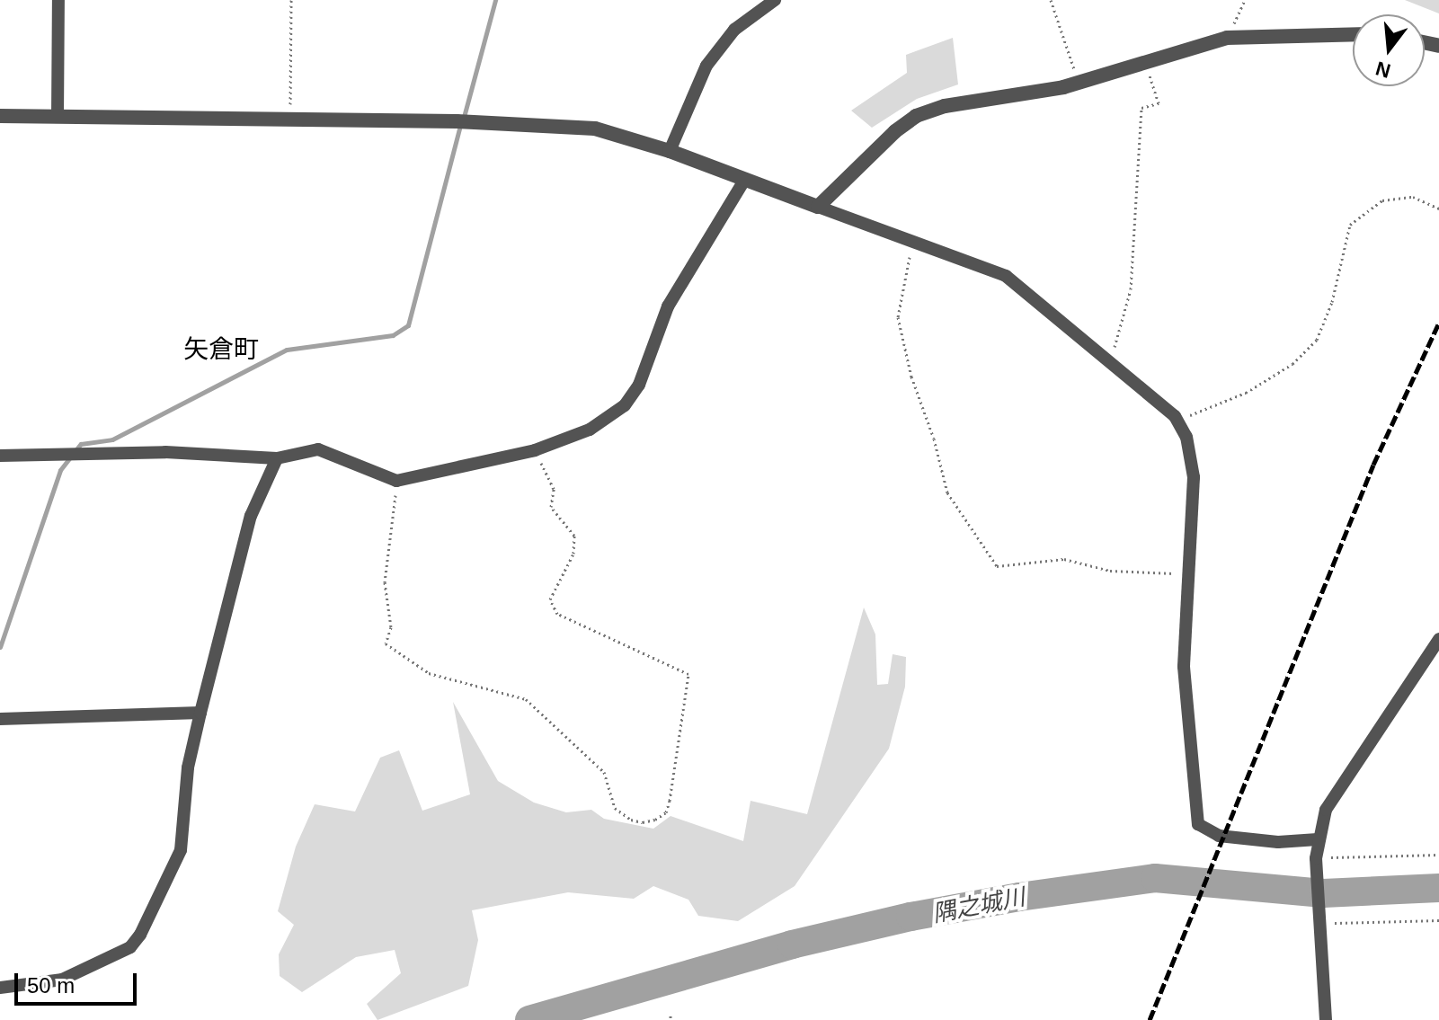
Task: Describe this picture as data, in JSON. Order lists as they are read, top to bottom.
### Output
{
  "districts": ["矢倉町"],
  "water": ["隅之城川"],
  "scale_bar": "50 m",
  "north": "bottom"
}
